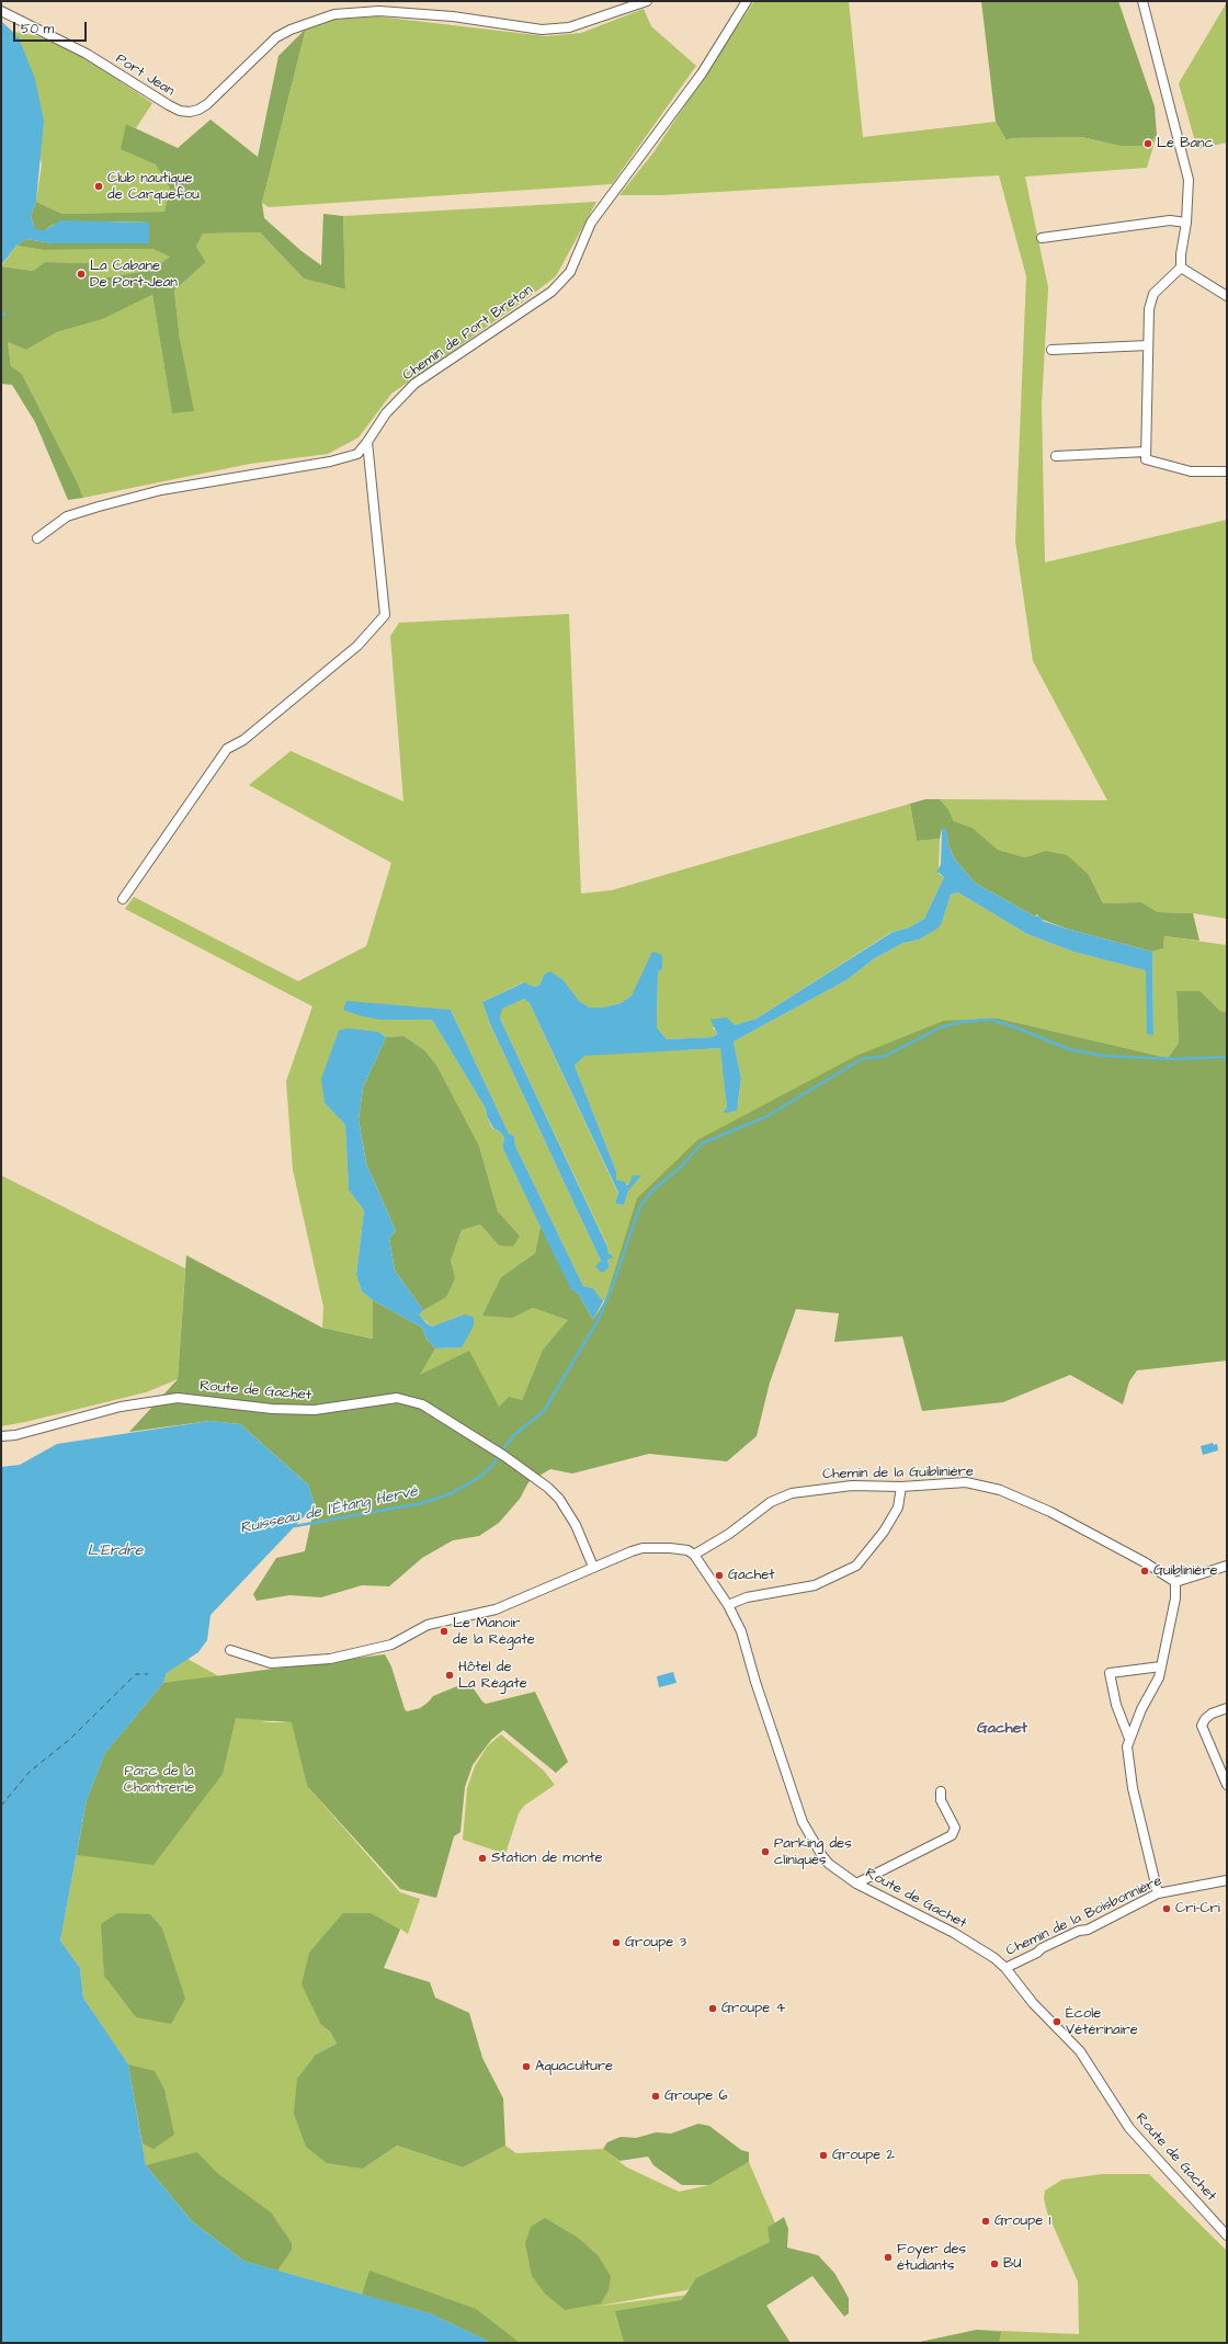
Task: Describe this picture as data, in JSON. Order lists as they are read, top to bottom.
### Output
{
  "streets": {
    "street": [
      "Port Jean",
      "Chemin de Port Breton",
      "Route de Gachet",
      "Chemin de la Guiblinière",
      "Chemin de la Boisbonnière"
    ]
  },
  "crossings": [
    ["Route de Gachet", "Chemin de la Guiblinière"],
    ["Route de Gachet", "Chemin de la Boisbonnière"]
  ],
  "districts": ["Gachet"],
  "water": ["Ruisseau de l'Étang Hervé", "L'Erdre"],
  "parks": ["Parc de la Chantrerie"],
  "places": [
    "Le Banc",
    "Club nautique de Carquefou",
    "La Cabane De Port-Jean",
    "Guiblinière",
    "Gachet",
    "Le Manoir de la Régate",
    "Hôtel de La Régate",
    "Parking des cliniques",
    "Station de monte",
    "Cri-Cri",
    "Groupe 3",
    "Groupe 4",
    "École Vétérinaire",
    "Aquaculture",
    "Groupe 6",
    "Groupe 2",
    "Groupe 1",
    "Foyer des étudiants",
    "BU"
  ],
  "scale_bar": "50 m"
}
